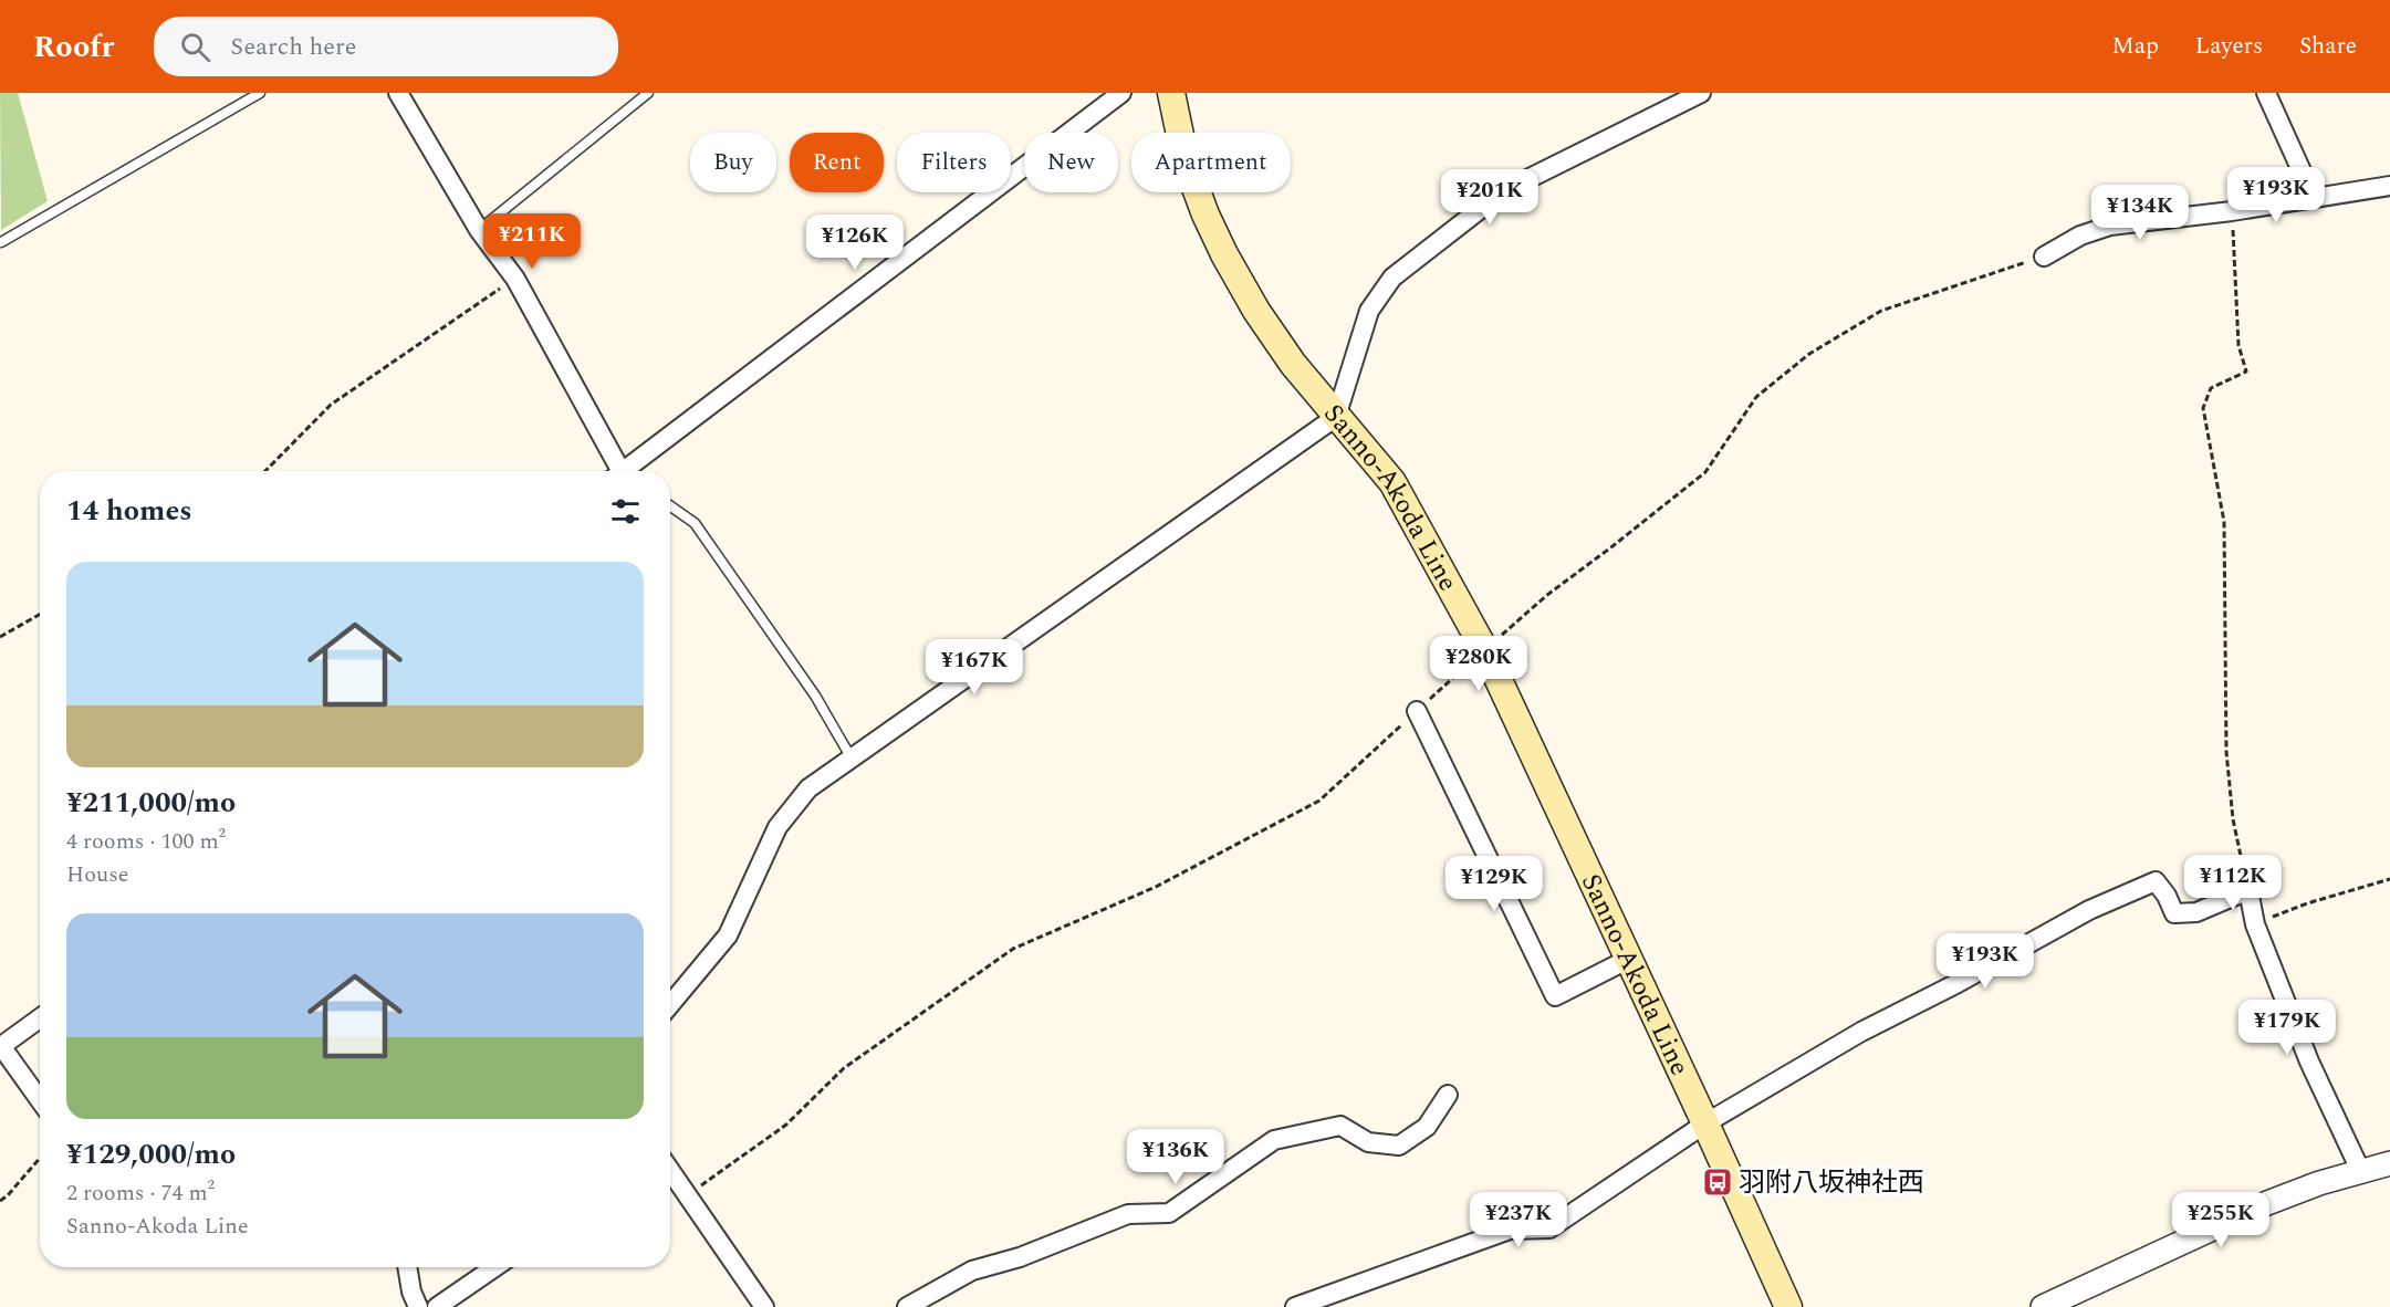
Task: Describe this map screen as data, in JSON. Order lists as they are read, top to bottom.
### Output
{
  "streets": {
    "main road": ["Sanno-Akoda Line"]
  },
  "places": {
    "bus stop": ["羽附八坂神社西"]
  },
  "page": {
    "header": "Roofr",
    "search": "Search here",
    "nav": ["Map", "Layers", "Share"],
    "chip": [
      "Buy",
      "Rent",
      "Filters",
      "New",
      "Apartment"
    ],
    "price": [
      "¥193K",
      "¥201K",
      "¥134K",
      "¥211K",
      "¥126K",
      "¥280K",
      "¥167K",
      "¥112K",
      "¥129K",
      "¥193K",
      "¥179K",
      "¥136K",
      "¥237K",
      "¥255K"
    ],
    "heading": "14 homes",
    "list": [
      {
        "name": "¥211,000/mo",
        "note": "4 rooms · 100 m² · House"
      },
      {
        "name": "¥129,000/mo",
        "note": "2 rooms · 74 m² · Sanno-Akoda Line"
      }
    ]
  }
}
